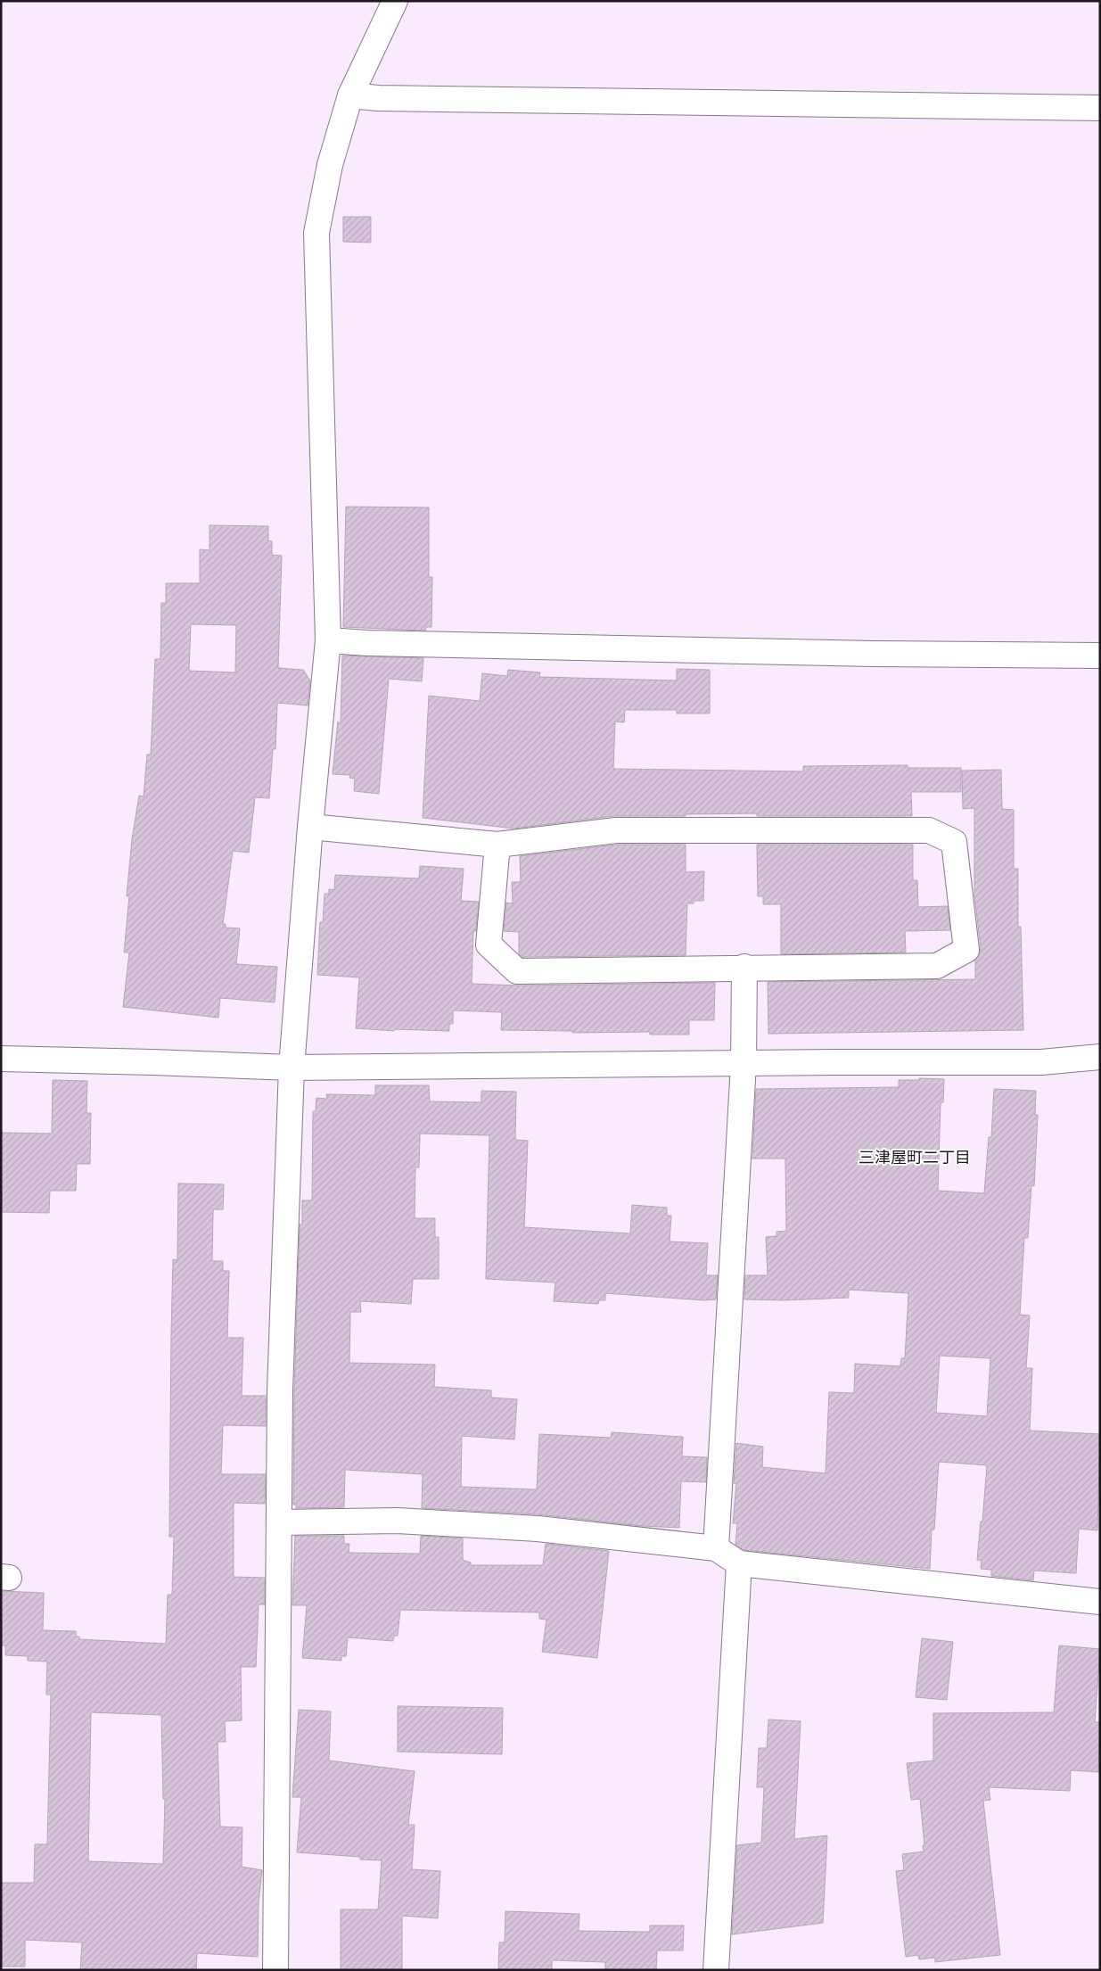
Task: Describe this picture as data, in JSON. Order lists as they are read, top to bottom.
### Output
{
  "districts": ["三津屋町二丁目"]
}
